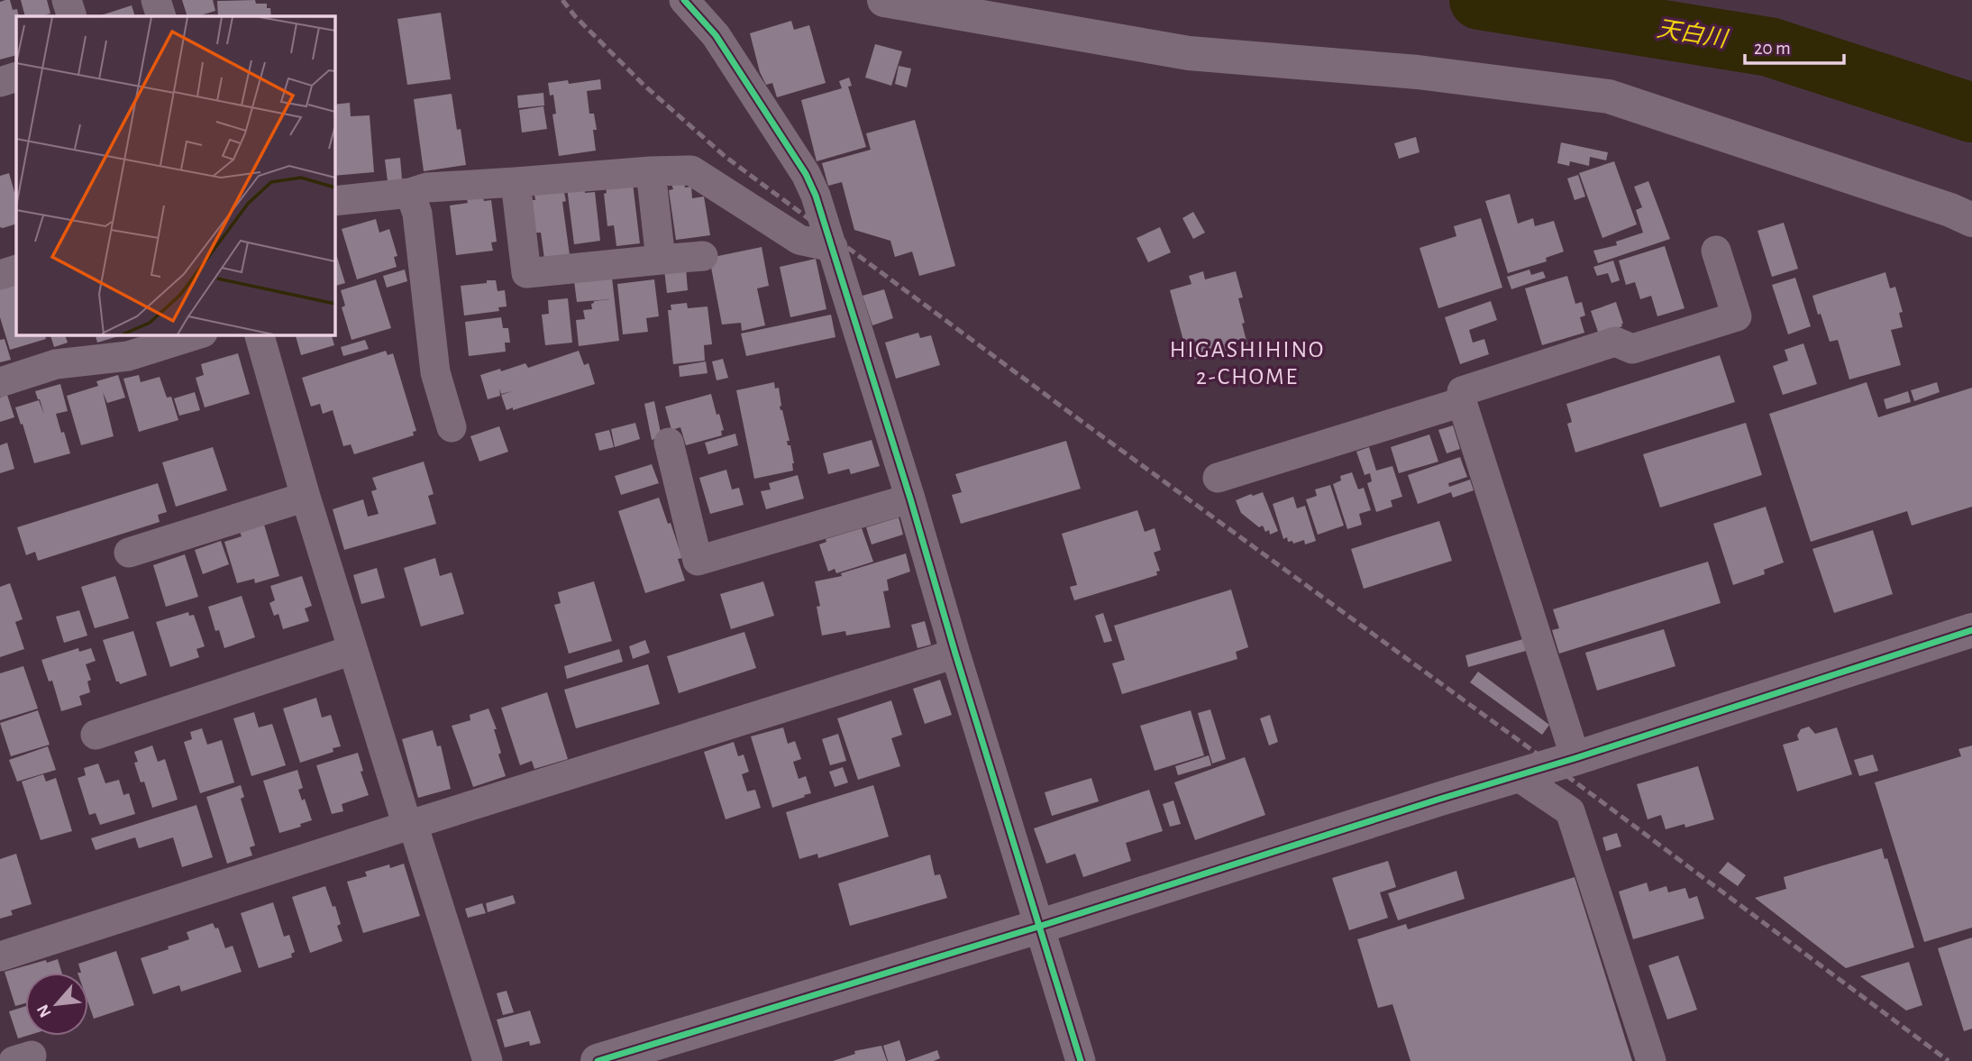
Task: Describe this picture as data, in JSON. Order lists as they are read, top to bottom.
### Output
{
  "districts": ["HIGASHIHINO 2-CHOME"],
  "water": ["天白川"],
  "scale_bar": "20 m",
  "north": "bottom left"
}
